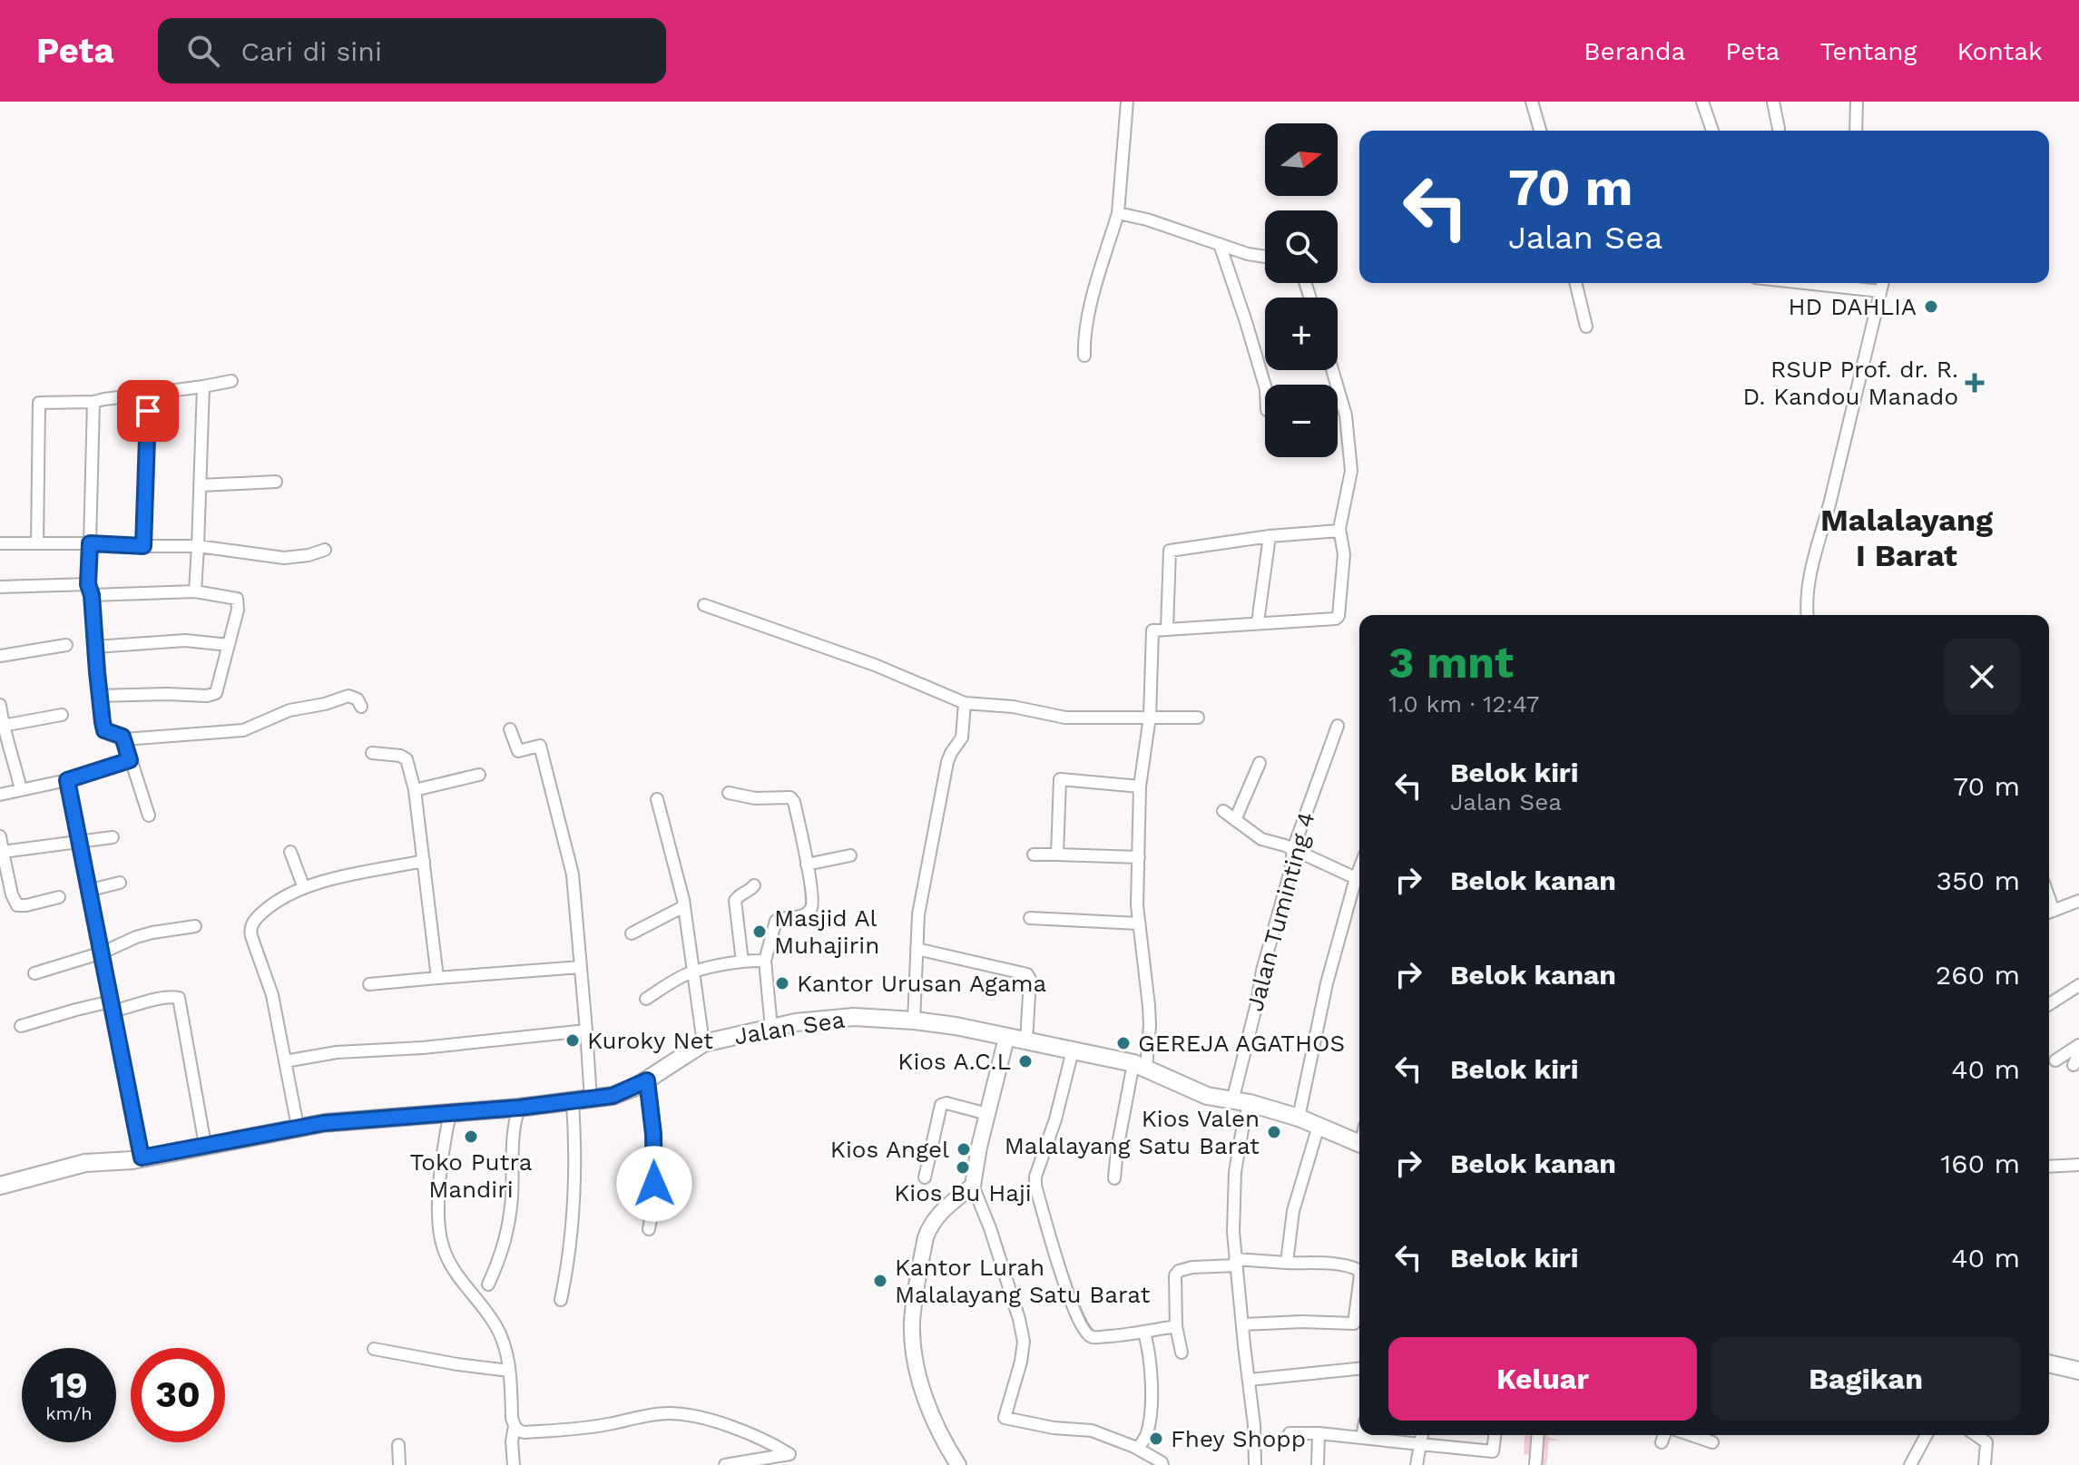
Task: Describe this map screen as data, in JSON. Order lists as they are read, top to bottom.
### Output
{
  "streets": {
    "main road": ["Jalan Sea"],
    "street": ["Jalan Tuminting 4"]
  },
  "crossings": [
    ["Jalan Tuminting 4", "Jalan Sea"]
  ],
  "districts": ["Malalayang I Barat"],
  "places": {
    "other": [
      "HD DAHLIA",
      "Masjid Al Muhajirin",
      "Kantor Urusan Agama",
      "Kuroky Net",
      "GEREJA AGATHOS",
      "Kios A.C.L",
      "Kios Valen Malalayang Satu Barat",
      "Toko Putra Mandiri",
      "Kios Angel",
      "Kios Bu Haji",
      "Kantor Lurah Malalayang Satu Barat",
      "Fhey Shopp"
    ],
    "health": ["RSUP Prof. dr. R. D. Kandou Manado"]
  },
  "north": "right",
  "page": {
    "header": "Peta",
    "search": "Cari di sini",
    "nav": [
      "Beranda",
      "Peta",
      "Tentang",
      "Kontak"
    ],
    "map_buttons": ["+", "−"],
    "turn": ["70 m", "Jalan Sea"],
    "heading": ["3 mnt", "1.0 km · 12:47"],
    "list": [
      {
        "name": "Belok kiri",
        "note": "Jalan Sea",
        "value": "70 m"
      },
      {
        "name": "Belok kanan",
        "value": "350 m"
      },
      {
        "name": "Belok kanan",
        "value": "260 m"
      },
      {
        "name": "Belok kiri",
        "value": "40 m"
      },
      {
        "name": "Belok kanan",
        "value": "160 m"
      },
      {
        "name": "Belok kiri",
        "value": "40 m"
      }
    ],
    "buttons": ["Keluar", "Bagikan"],
    "speed": "19 km/h",
    "limit": "30"
  }
}
